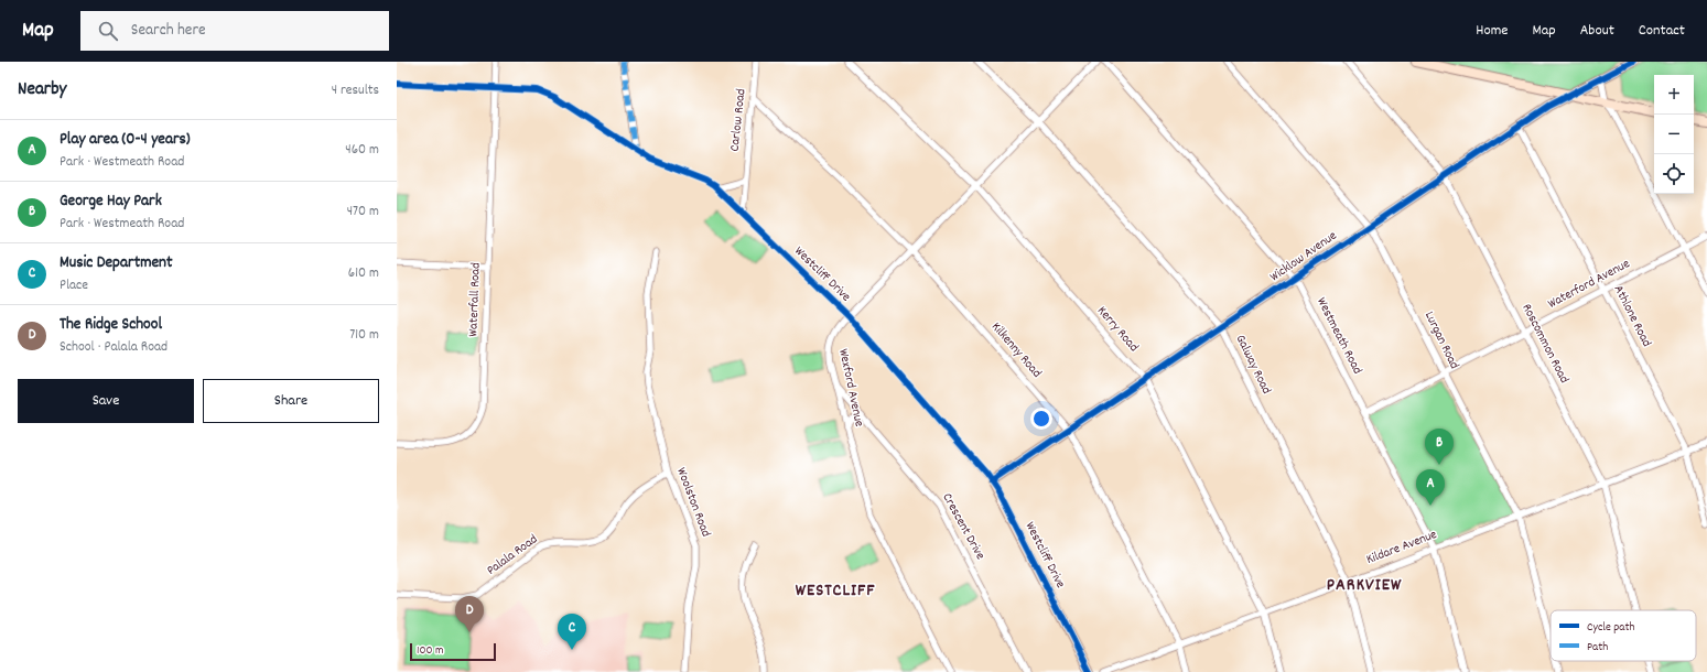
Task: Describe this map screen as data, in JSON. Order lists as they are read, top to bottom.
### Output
{
  "streets": {
    "street": [
      "Carlow Road",
      "Wicklow Avenue",
      "Westcliff Drive",
      "Waterford Avenue",
      "Waterfall Road",
      "Athlone Road",
      "Kerry Road",
      "Westmeath Road",
      "Lurgan Road",
      "Roscommon Road",
      "Kilkenny Road",
      "Galway Road",
      "Wexford Avenue",
      "Woolston Road",
      "Crescent Drive",
      "Kildare Avenue",
      "Palala Road"
    ]
  },
  "crossings": [
    ["Carlow Road", "Westcliff Drive"],
    ["Carlow Road", "Kilkenny Road"],
    ["Wicklow Avenue", "Westcliff Drive"],
    ["Wicklow Avenue", "Athlone Road"],
    ["Wicklow Avenue", "Kerry Road"],
    ["Wicklow Avenue", "Westmeath Road"],
    ["Wicklow Avenue", "Lurgan Road"],
    ["Wicklow Avenue", "Roscommon Road"],
    ["Wicklow Avenue", "Kilkenny Road"],
    ["Wicklow Avenue", "Galway Road"],
    ["Westcliff Drive", "Waterfall Road"],
    ["Westcliff Drive", "Wexford Avenue"],
    ["Waterford Avenue", "Athlone Road"],
    ["Waterford Avenue", "Westmeath Road"],
    ["Waterford Avenue", "Lurgan Road"],
    ["Waterford Avenue", "Roscommon Road"],
    ["Athlone Road", "Kildare Avenue"],
    ["Kerry Road", "Wexford Avenue"],
    ["Kerry Road", "Kildare Avenue"],
    ["Westmeath Road", "Kildare Avenue"],
    ["Lurgan Road", "Kildare Avenue"],
    ["Roscommon Road", "Kildare Avenue"],
    ["Kilkenny Road", "Wexford Avenue"],
    ["Kilkenny Road", "Kildare Avenue"],
    ["Galway Road", "Wexford Avenue"],
    ["Galway Road", "Kildare Avenue"],
    ["Wexford Avenue", "Crescent Drive"],
    ["Woolston Road", "Palala Road"]
  ],
  "districts": ["PARKVIEW", "WESTCLIFF"],
  "legend": ["Cycle path", "Path"],
  "scale_bar": "100 m",
  "page": {
    "header": "Map",
    "search": "Search here",
    "nav": [
      "Home",
      "Map",
      "About",
      "Contact"
    ],
    "heading": ["Nearby", "4 results"],
    "map_buttons": ["+", "−"],
    "list": [
      {
        "mark": "A",
        "name": "Play area (0-4 years)",
        "note": "Park · Westmeath Road",
        "value": "460 m"
      },
      {
        "mark": "B",
        "name": "George Hay Park",
        "note": "Park · Westmeath Road",
        "value": "470 m"
      },
      {
        "mark": "C",
        "name": "Music Department",
        "note": "Place",
        "value": "610 m"
      },
      {
        "mark": "D",
        "name": "The Ridge School",
        "note": "School · Palala Road",
        "value": "710 m"
      }
    ],
    "buttons": ["Save", "Share"],
    "pins": [
      "B",
      "A",
      "D",
      "C"
    ],
    "scale": "100 m"
  }
}
